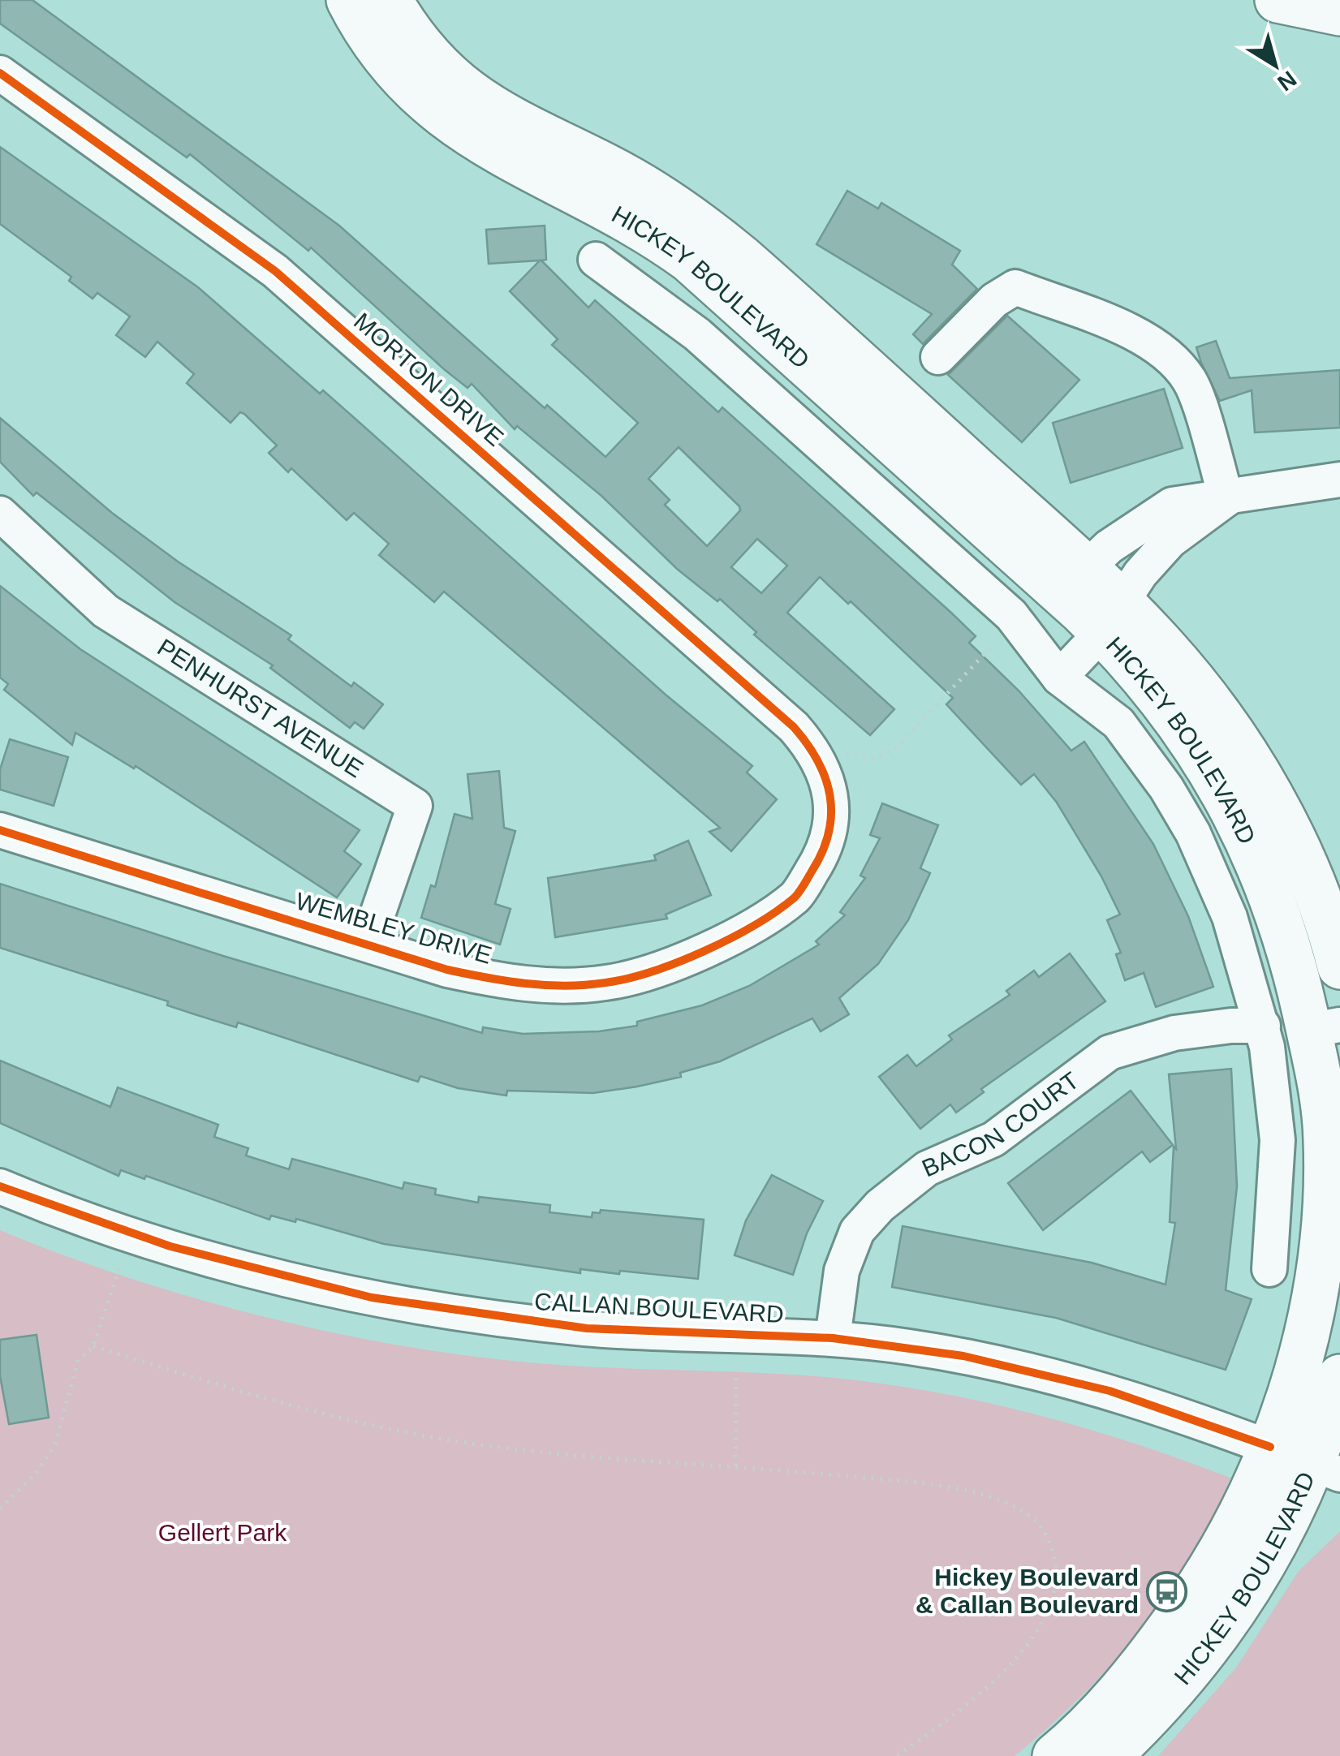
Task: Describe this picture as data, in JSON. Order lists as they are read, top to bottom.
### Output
{
  "streets": {
    "main road": ["HICKEY BOULEVARD"],
    "street": [
      "MORTON DRIVE",
      "PENHURST AVENUE",
      "WEMBLEY DRIVE",
      "BACON COURT",
      "CALLAN BOULEVARD"
    ]
  },
  "crossings": [
    ["HICKEY BOULEVARD", "BACON COURT"],
    ["HICKEY BOULEVARD", "CALLAN BOULEVARD"],
    ["MORTON DRIVE", "WEMBLEY DRIVE"],
    ["PENHURST AVENUE", "WEMBLEY DRIVE"],
    ["BACON COURT", "CALLAN BOULEVARD"]
  ],
  "parks": ["Gellert Park"],
  "places": {
    "bus stop": ["Hickey Boulevard & Callan Boulevard"]
  },
  "north": "bottom right"
}
